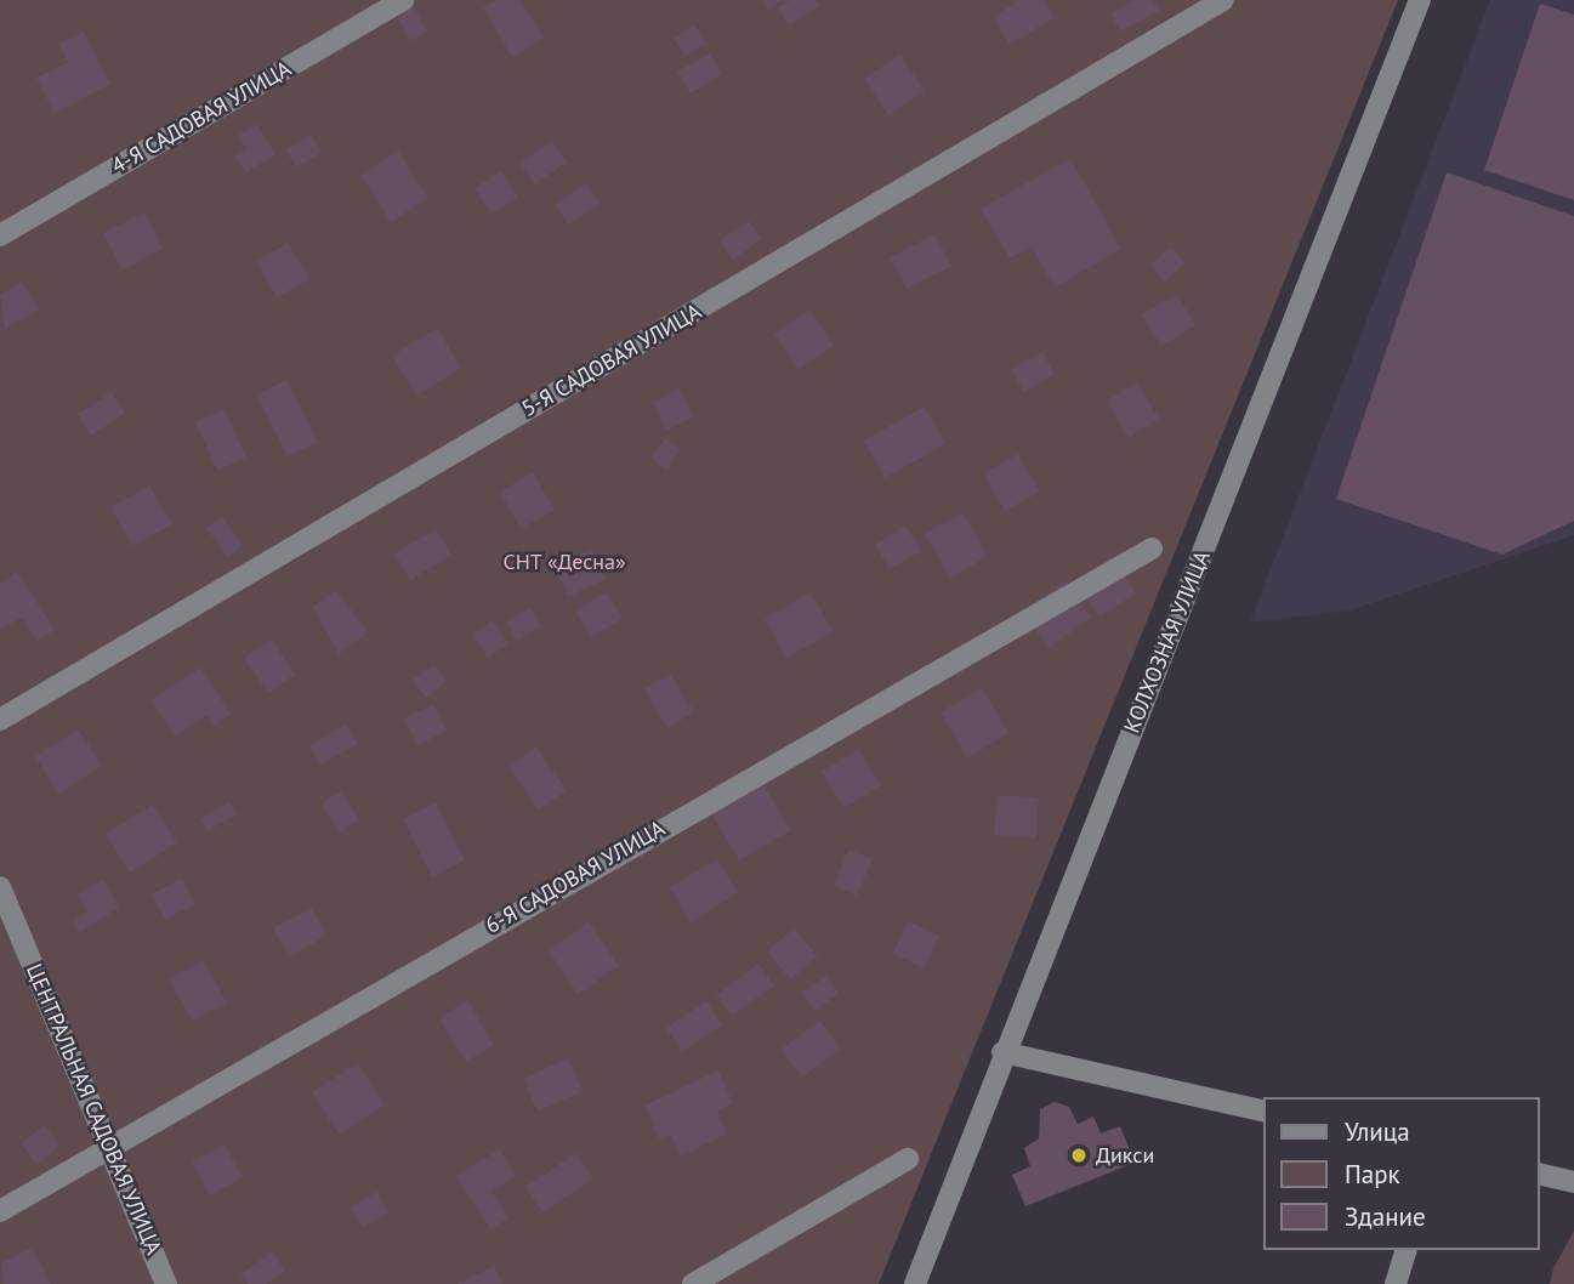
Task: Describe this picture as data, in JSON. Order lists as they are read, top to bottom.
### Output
{
  "streets": {
    "street": [
      "4-Я САДОВАЯ УЛИЦА",
      "5-Я САДОВАЯ УЛИЦА",
      "КОЛХОЗНАЯ УЛИЦА",
      "6-Я САДОВАЯ УЛИЦА",
      "ЦЕНТРАЛЬНАЯ САДОВАЯ УЛИЦА"
    ]
  },
  "crossings": [
    ["6-Я САДОВАЯ УЛИЦА", "ЦЕНТРАЛЬНАЯ САДОВАЯ УЛИЦА"]
  ],
  "parks": ["СНТ «Десна»"],
  "places": ["Дикси"],
  "legend": ["Улица", "Парк", "Здание"]
}
